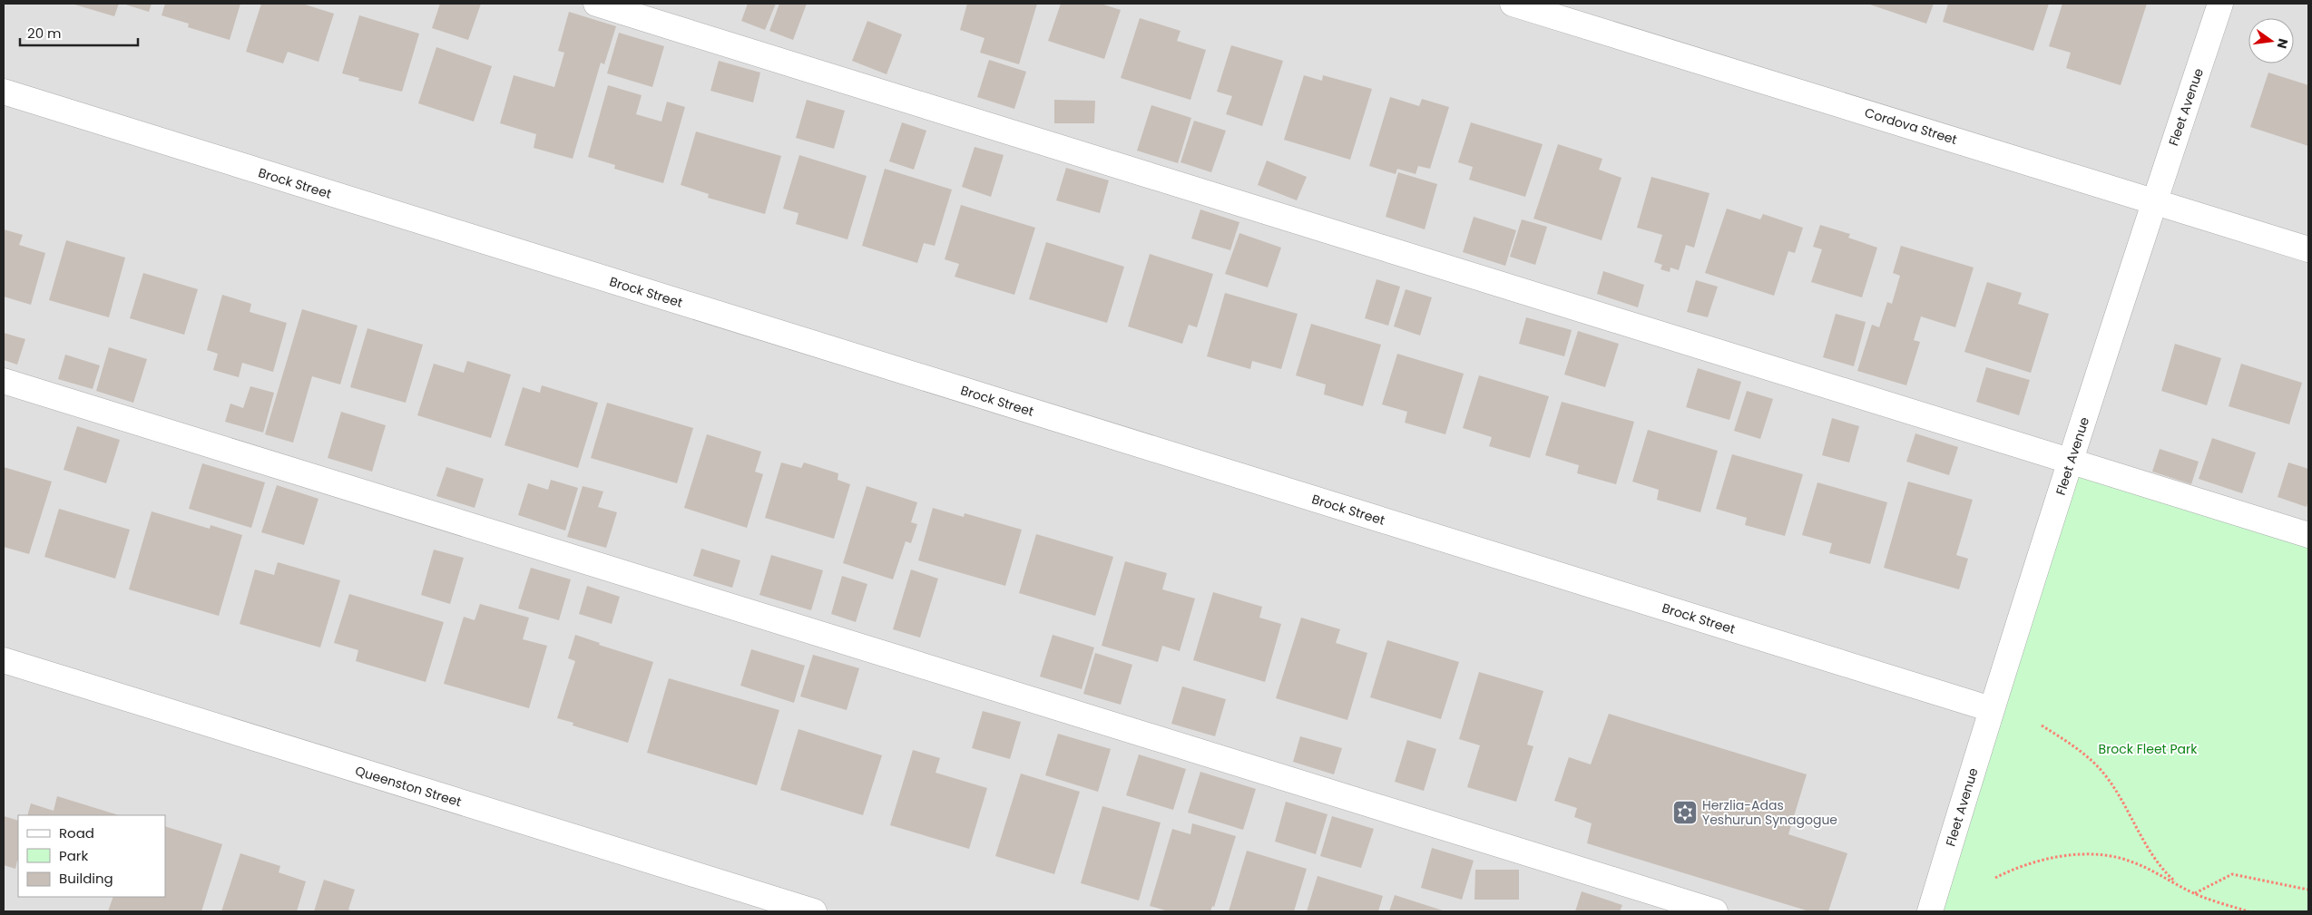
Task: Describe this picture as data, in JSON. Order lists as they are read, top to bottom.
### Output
{
  "streets": {
    "street": [
      "Fleet Avenue",
      "Cordova Street",
      "Brock Street",
      "Queenston Street"
    ]
  },
  "crossings": [
    ["Fleet Avenue", "Cordova Street"],
    ["Fleet Avenue", "Brock Street"]
  ],
  "parks": ["Brock Fleet Park"],
  "places": {
    "synagogue": ["Herzlia-Adas Yeshurun Synagogue"]
  },
  "legend": ["Road", "Park", "Building"],
  "scale_bar": "20 m",
  "north": "right"
}
